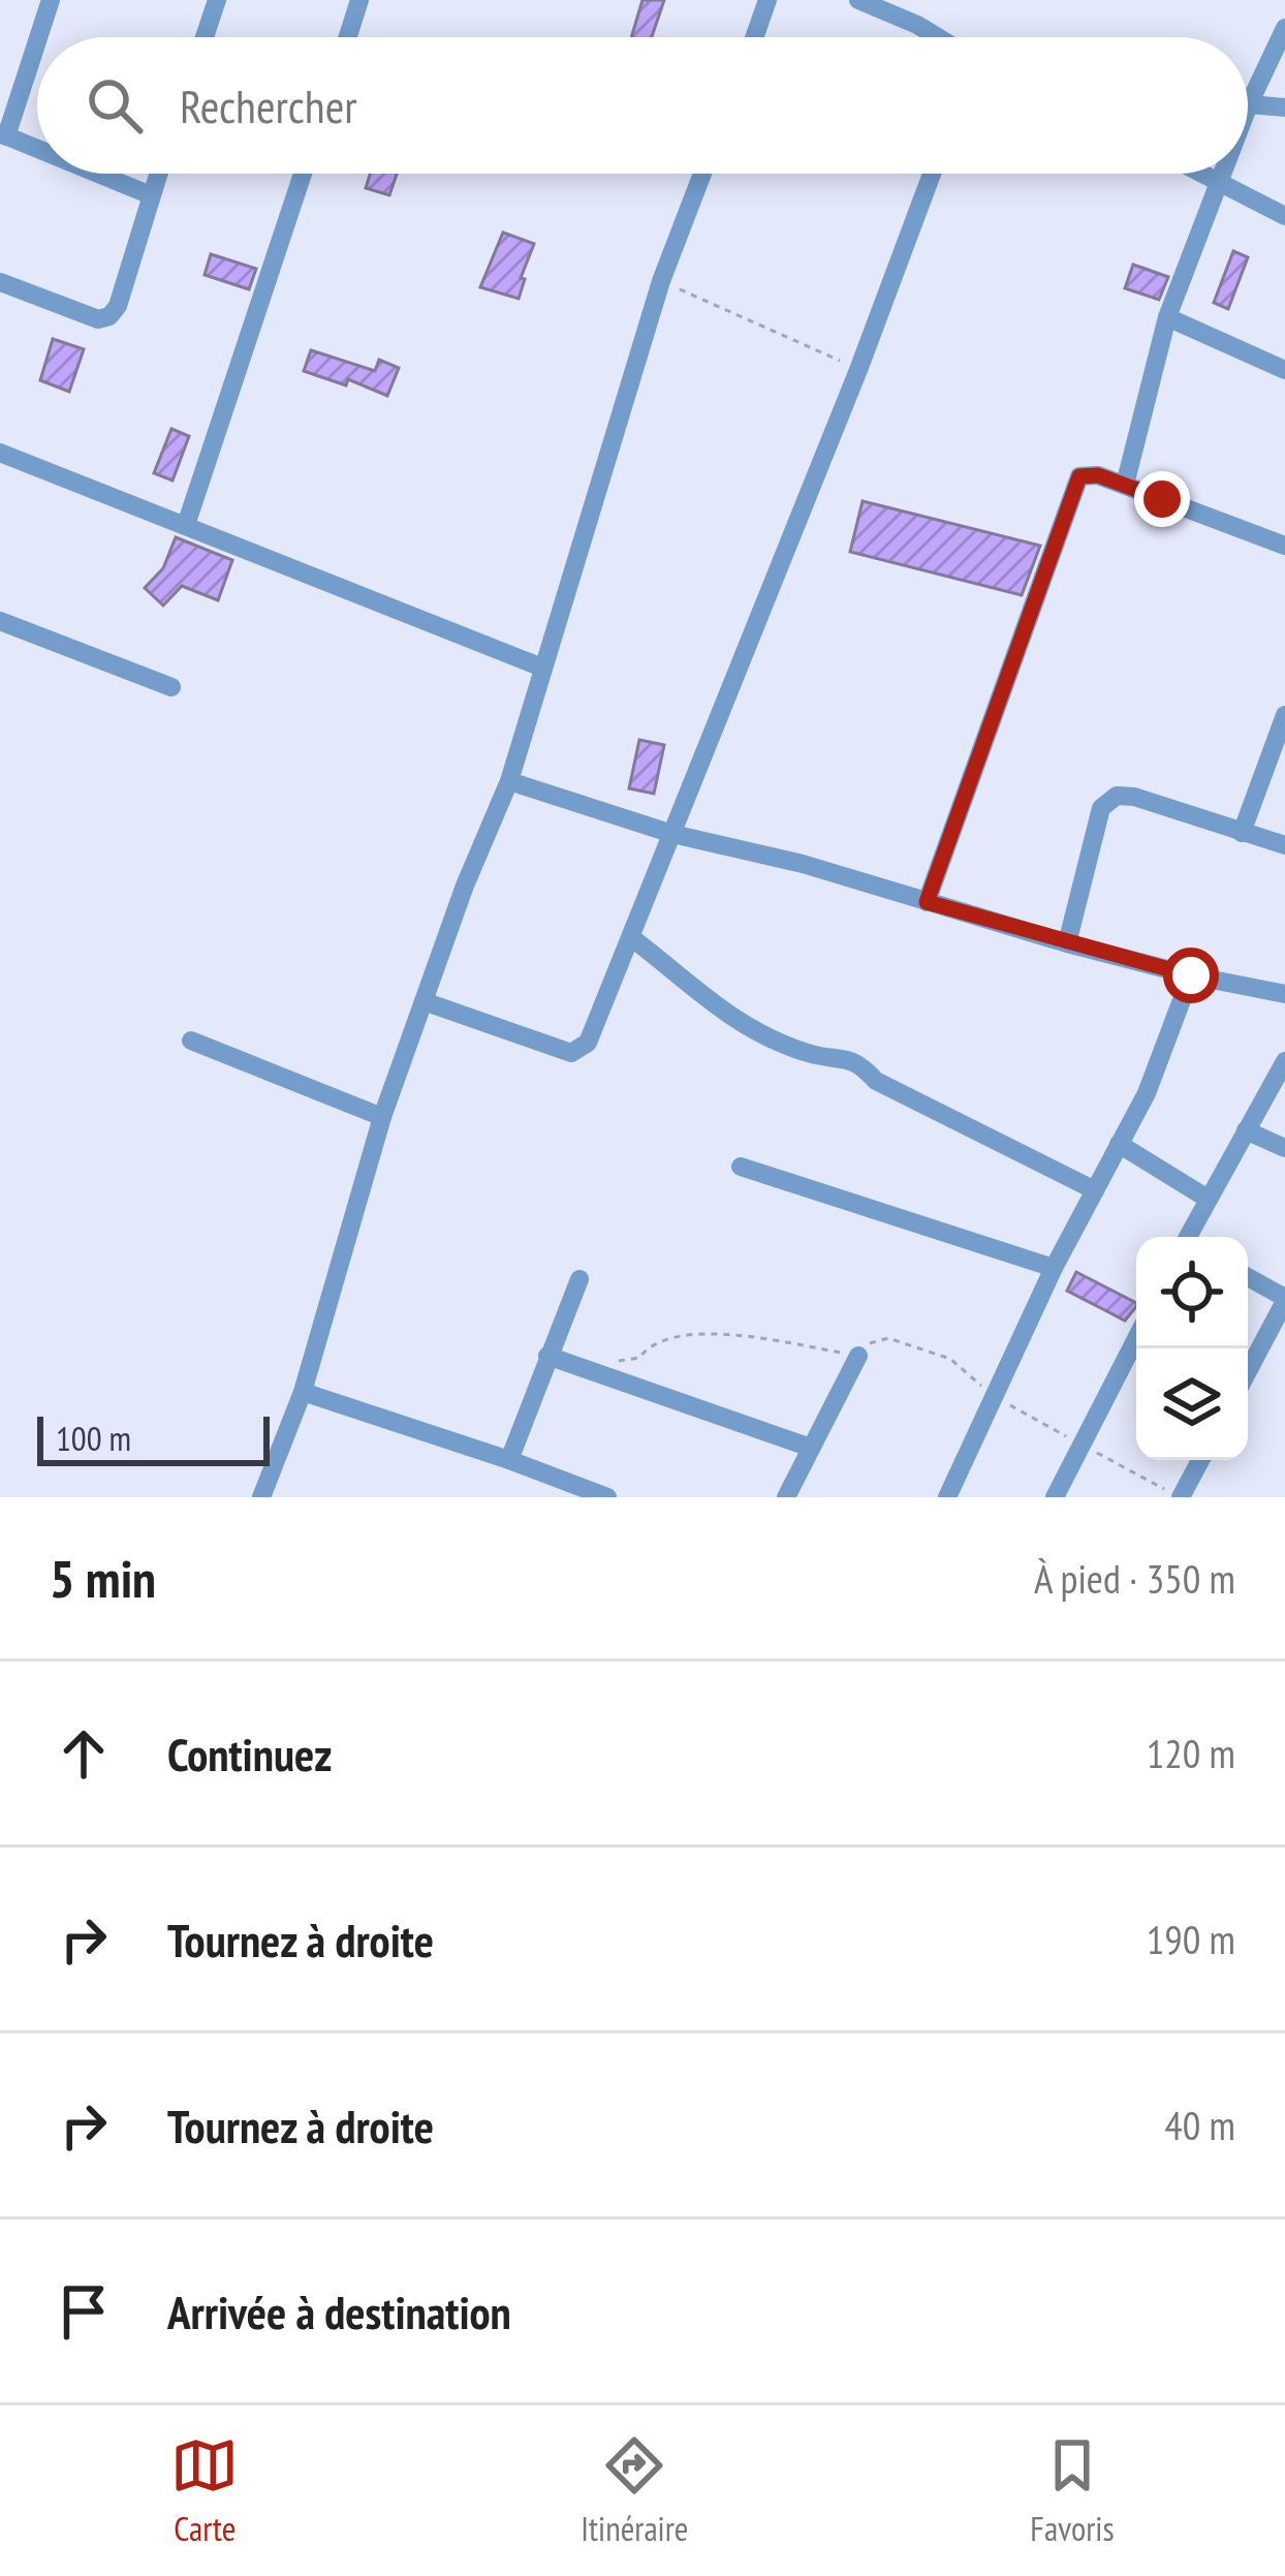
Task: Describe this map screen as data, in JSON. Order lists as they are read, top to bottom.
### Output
{
  "scale_bar": "100 m",
  "page": {
    "search": "Rechercher",
    "scale": "100 m",
    "heading": ["5 min", "À pied · 350 m"],
    "list": [
      ["Continuez", "120 m"],
      ["Tournez à droite", "190 m"],
      ["Tournez à droite", "40 m"],
      "Arrivée à destination"
    ],
    "nav": ["Carte", "Itinéraire", "Favoris"]
  }
}
